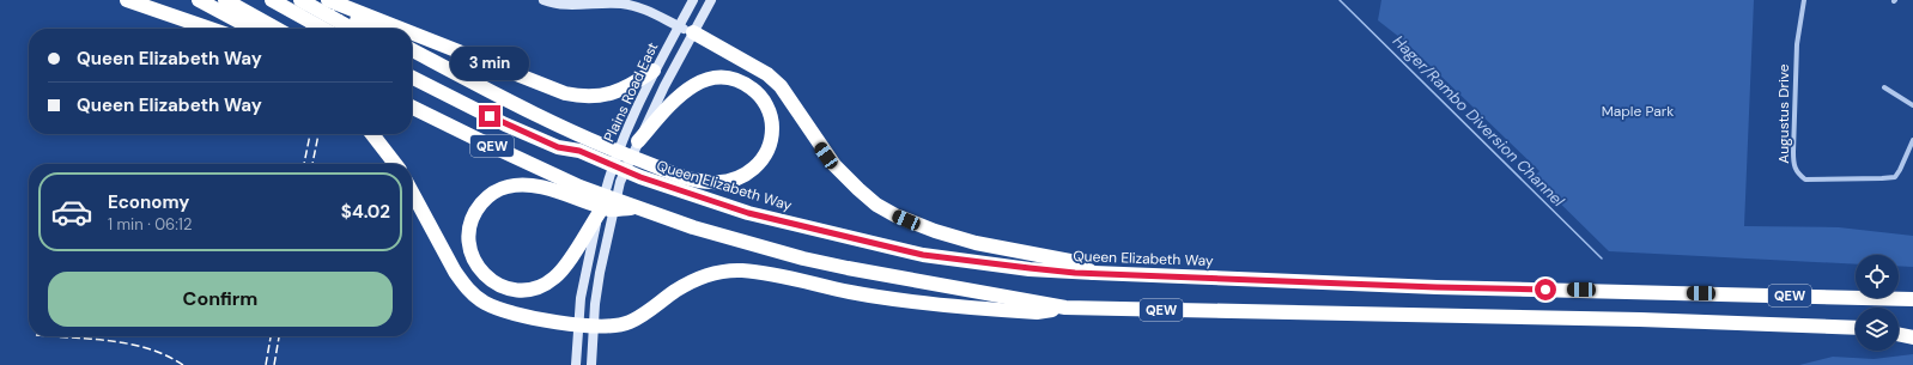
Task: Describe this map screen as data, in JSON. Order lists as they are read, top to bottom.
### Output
{
  "streets": {
    "highway": ["QEW", "Queen Elizabeth Way"],
    "main road": ["Plains Road East"],
    "street": ["Augustus Drive"]
  },
  "water": ["Hager/Rambo Diversion Channel"],
  "parks": ["Maple Park"],
  "page": {
    "banner": ["Queen Elizabeth Way", "Queen Elizabeth Way"],
    "bubble": "3 min",
    "list": [
      {
        "name": "Economy",
        "note": "1 min · 06:12",
        "value": "$4.02"
      }
    ],
    "buttons": "Confirm"
  }
}
